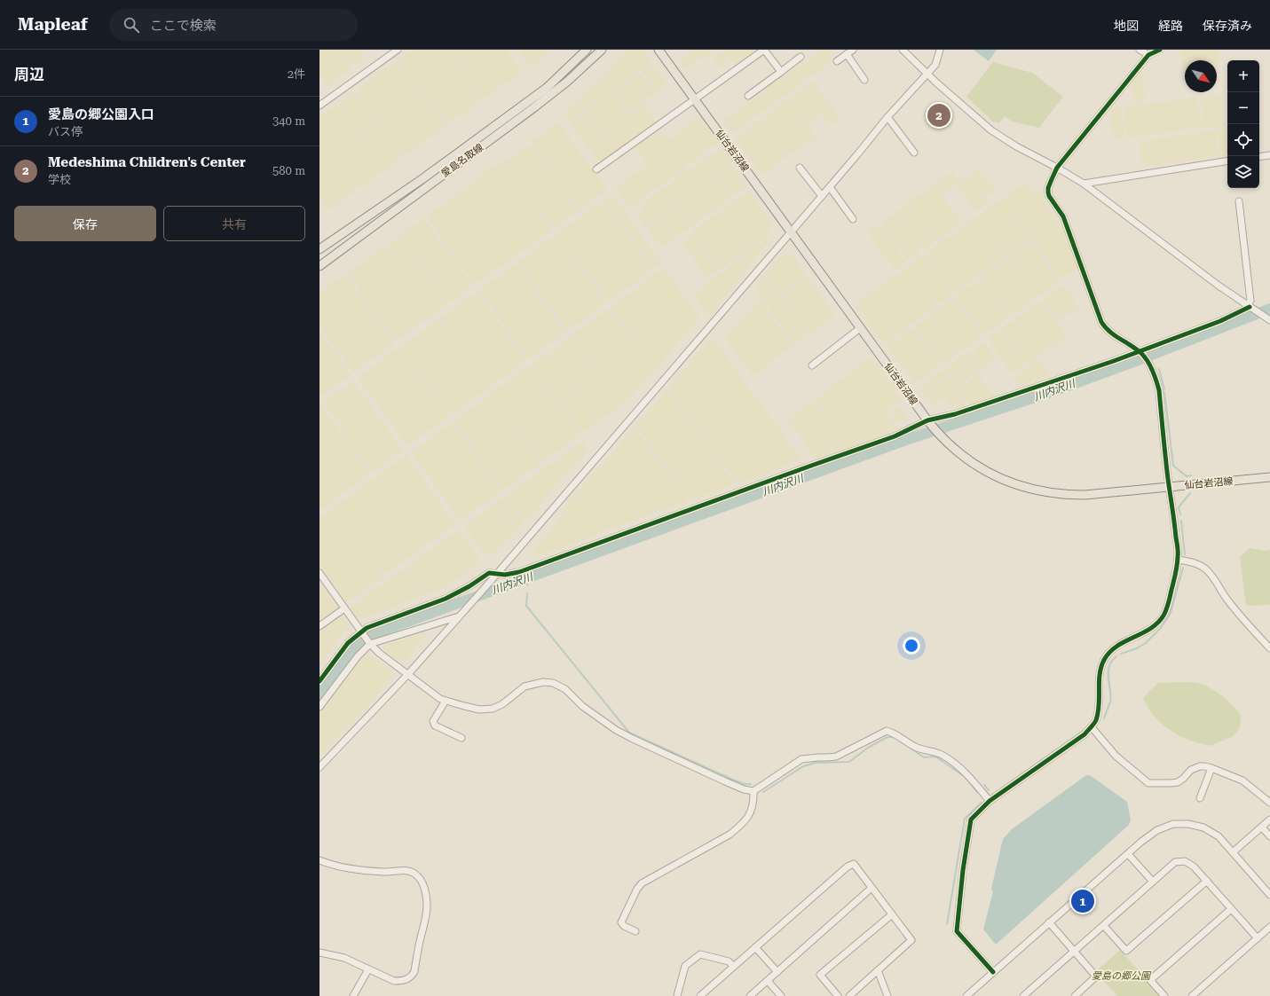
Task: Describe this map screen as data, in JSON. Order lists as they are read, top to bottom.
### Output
{
  "streets": {
    "main road": ["仙台岩沼線", "愛島名取線"]
  },
  "water": ["川内沢川"],
  "parks": ["愛島の郷公園"],
  "north": "bottom right",
  "page": {
    "header": "Mapleaf",
    "search": "ここで検索",
    "nav": ["地図", "経路", "保存済み"],
    "heading": ["周辺", "2件"],
    "map_buttons": ["+", "−"],
    "list": [
      {
        "mark": "1",
        "name": "愛島の郷公園入口",
        "note": "バス停",
        "value": "340 m"
      },
      {
        "mark": "2",
        "name": "Medeshima Children's Center",
        "note": "学校",
        "value": "580 m"
      }
    ],
    "pins": ["2", "1"],
    "buttons": ["保存", "共有"]
  }
}
